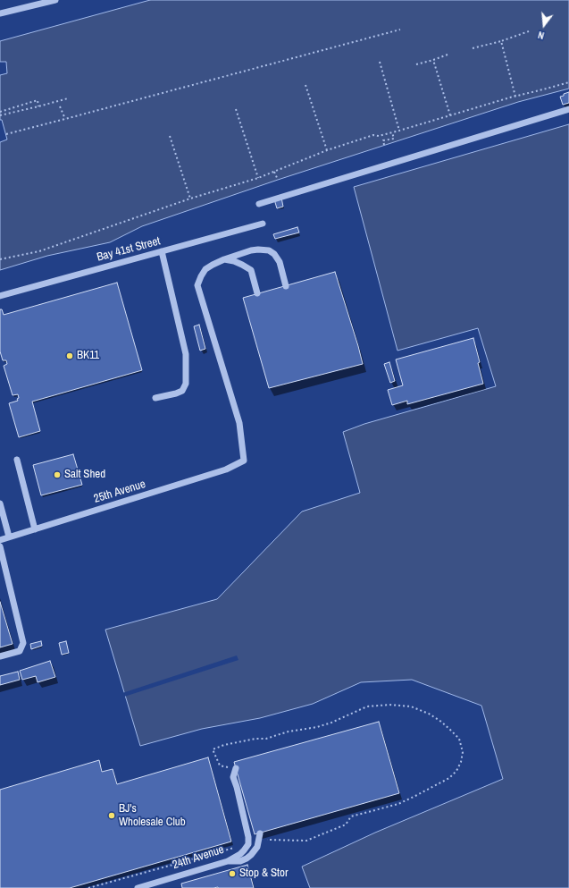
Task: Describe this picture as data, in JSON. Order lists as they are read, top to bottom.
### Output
{
  "streets": {
    "street": ["Bay 41st Street", "25th Avenue", "24th Avenue"]
  },
  "places": [
    "BK11",
    "Salt Shed",
    "BJ's Wholesale Club",
    "Stop & Stor"
  ],
  "north": "bottom"
}
